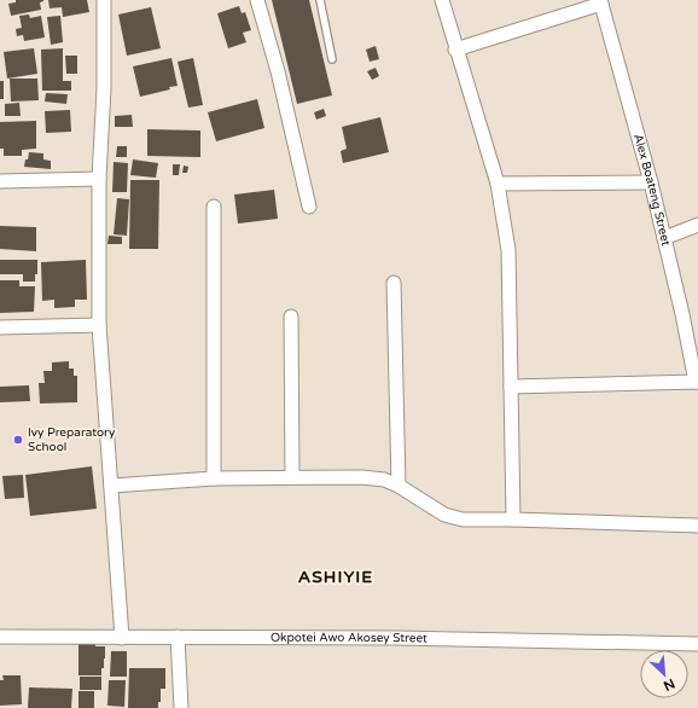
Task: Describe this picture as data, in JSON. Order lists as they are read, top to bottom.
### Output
{
  "streets": {
    "street": ["Alex Boateng Street", "Okpotei Awo Akosey Street"]
  },
  "districts": ["ASHIYIE"],
  "places": ["Ivy Preparatory School"],
  "north": "bottom right"
}
